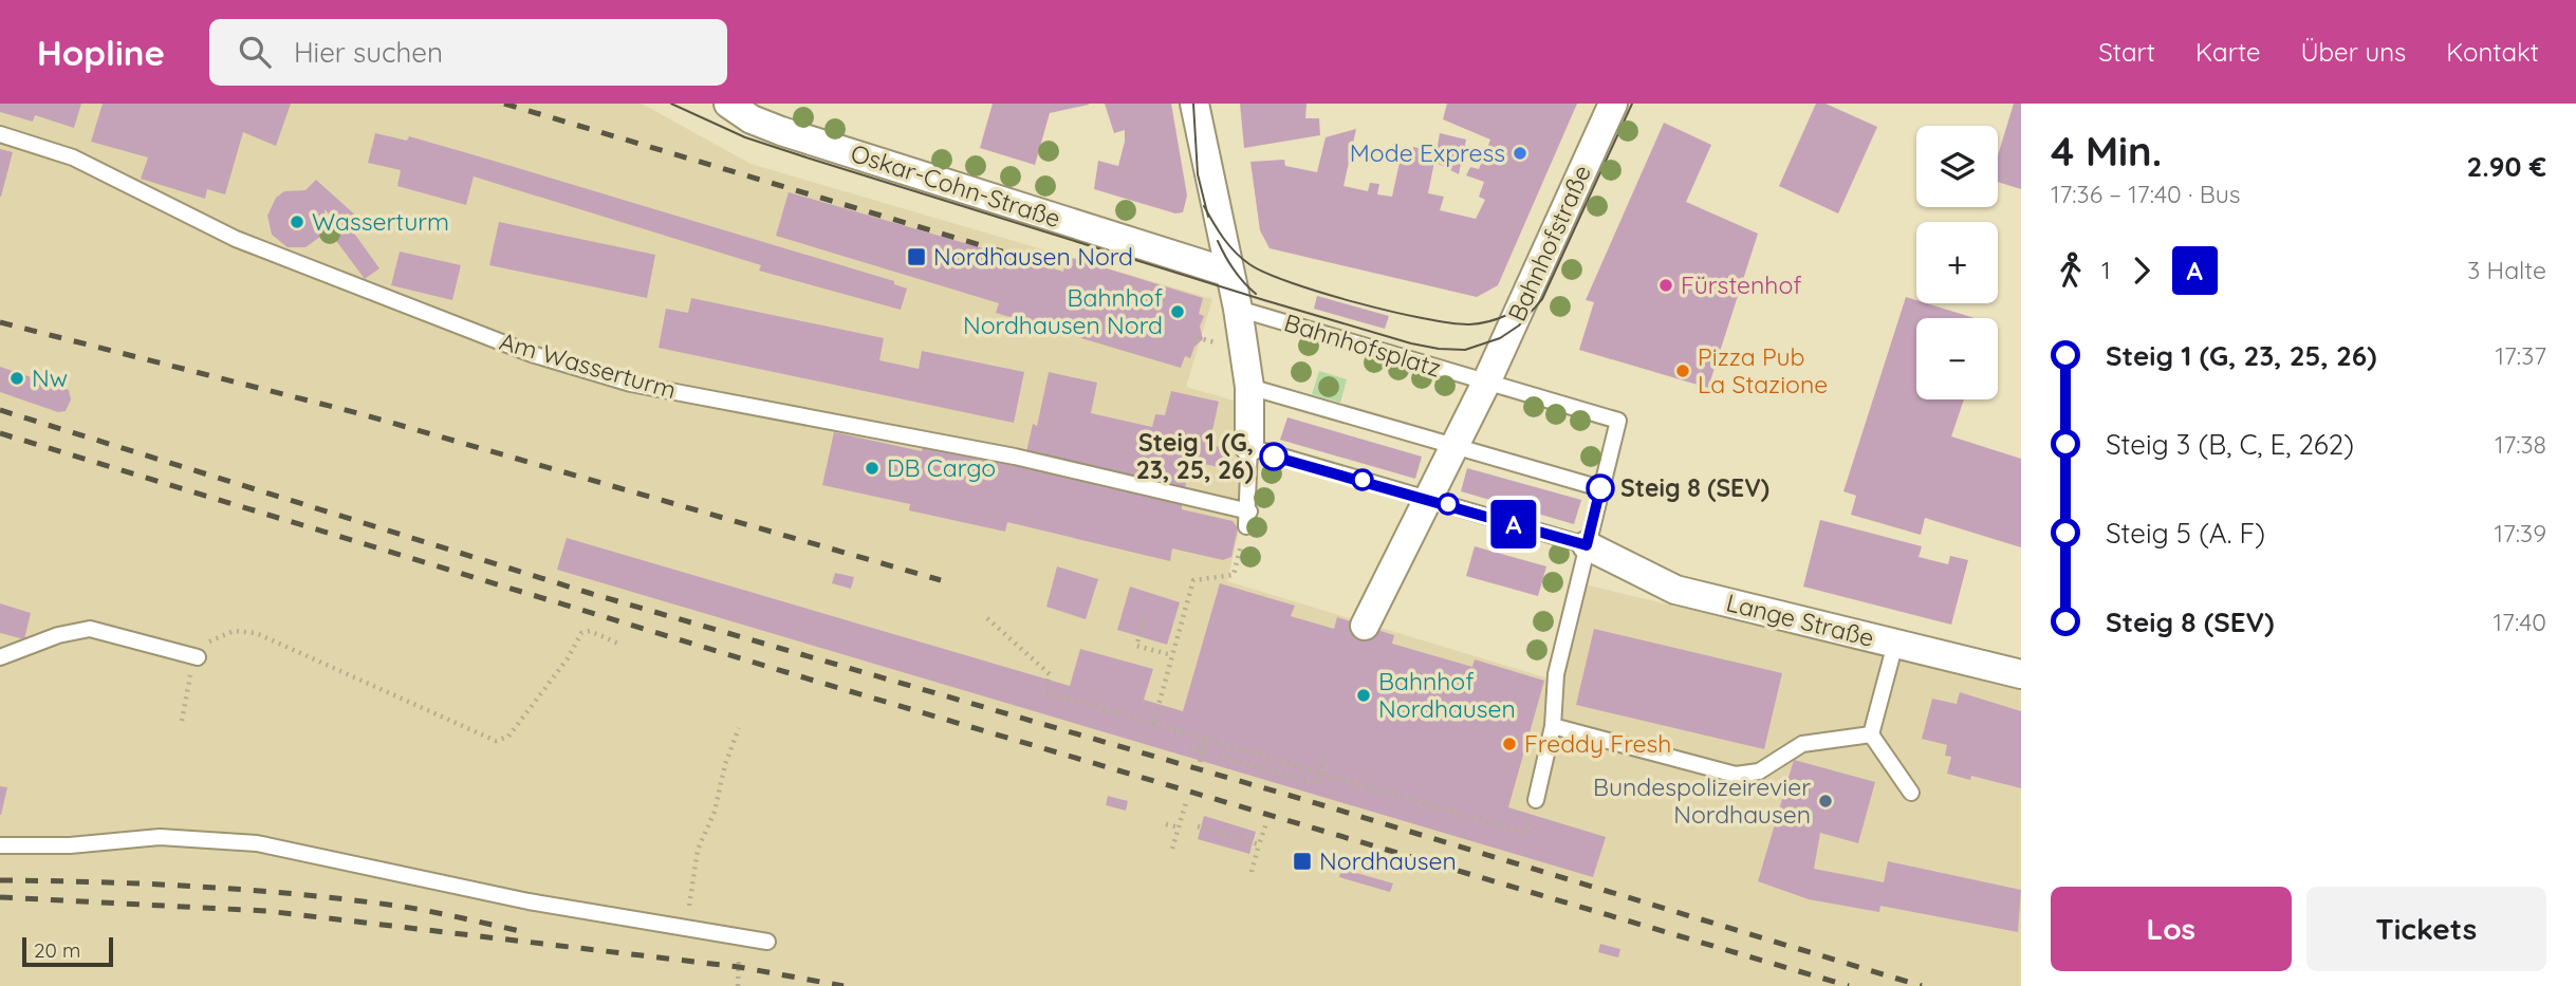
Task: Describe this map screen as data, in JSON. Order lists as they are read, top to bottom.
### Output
{
  "streets": {
    "street": ["Oskar-Cohn-Straße", "Bahnhofstraße", "Lange Straße"],
    "lane": ["Bahnhofsplatz", "Am Wasserturm"]
  },
  "crossings": [
    ["Bahnhofstraße", "Bahnhofsplatz"]
  ],
  "places": {
    "other": [
      "Mode Express",
      "Wasserturm",
      "Fürstenhof",
      "Bahnhof Nordhausen Nord",
      "Pizza Pub La Stazione",
      "Nw",
      "Steig 1 (G, 23, 25, 26)",
      "DB Cargo",
      "Steig 8 (SEV)",
      "Bahnhof Nordhausen",
      "Freddy Fresh",
      "Bundespolizeirevier Nordhausen"
    ],
    "transit": ["Nordhausen Nord", "Nordhausen"]
  },
  "lines": ["bus line A"],
  "scale_bar": "20 m",
  "page": {
    "header": "Hopline",
    "search": "Hier suchen",
    "nav": [
      "Start",
      "Karte",
      "Über uns",
      "Kontakt"
    ],
    "on_map": "A",
    "heading": ["4 Min.", "17:36 – 17:40 · Bus", "2.90 €"],
    "map_buttons": ["+", "−"],
    "legs": ["1", "A", "3 Halte"],
    "list": [
      {
        "name": "Steig 1 (G, 23, 25, 26)",
        "value": "17:37"
      },
      {
        "name": "Steig 3 (B, C, E, 262)",
        "value": "17:38"
      },
      {
        "name": "Steig 5 (A. F)",
        "value": "17:39"
      },
      {
        "name": "Steig 8 (SEV)",
        "value": "17:40"
      }
    ],
    "buttons": ["Los", "Tickets"],
    "scale": "20 m"
  }
}
